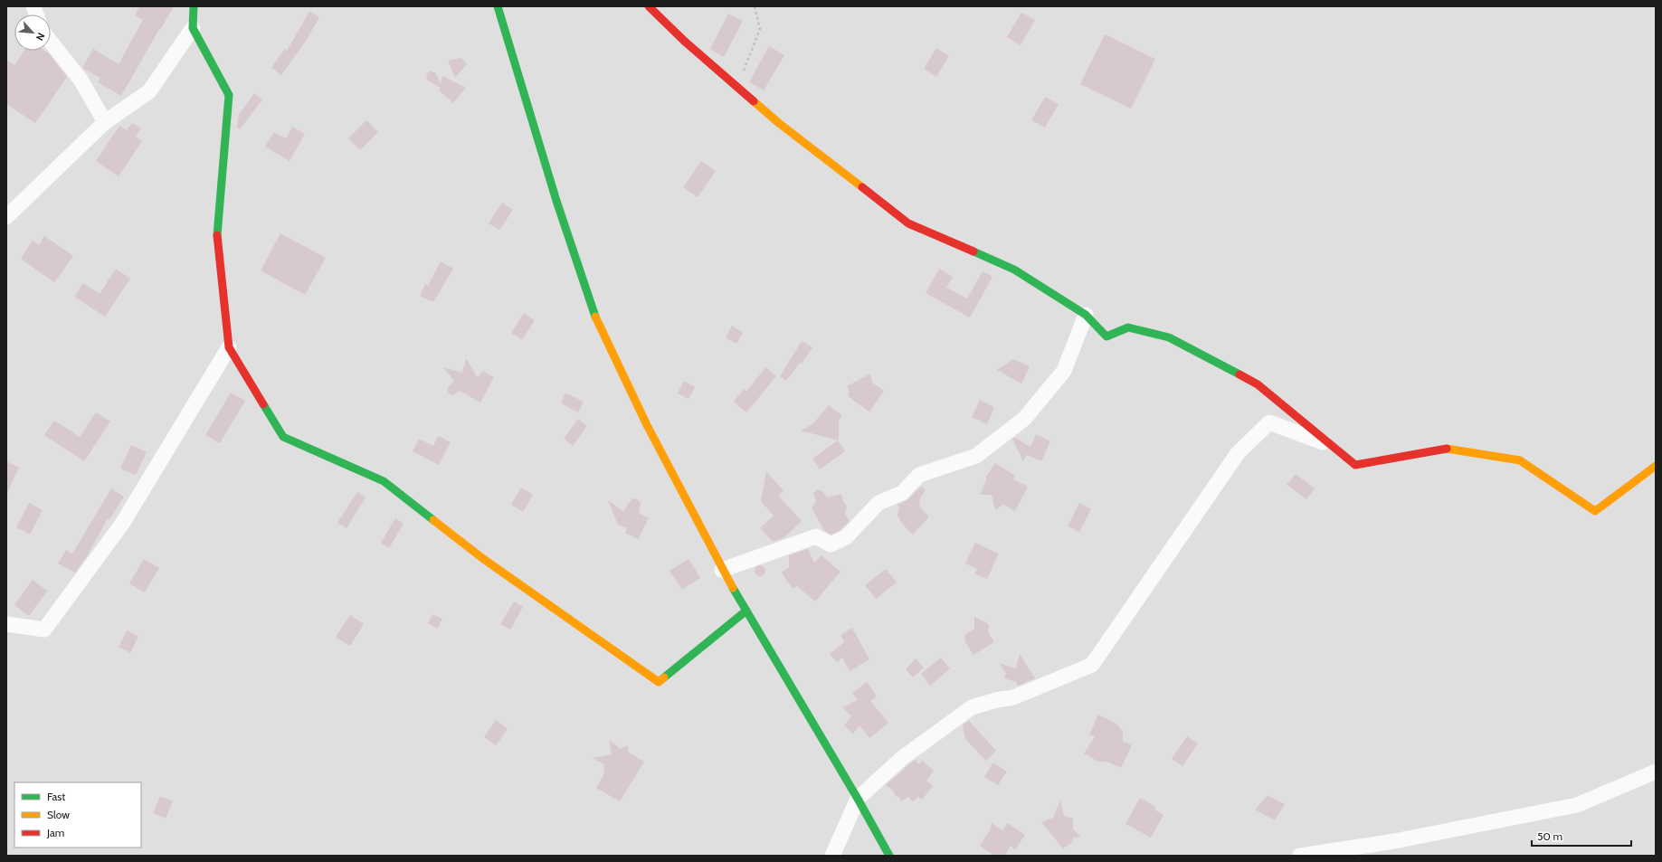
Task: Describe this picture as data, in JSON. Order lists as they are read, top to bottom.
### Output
{
  "legend": ["Fast", "Slow", "Jam"],
  "scale_bar": "50 m",
  "north": "bottom right"
}
